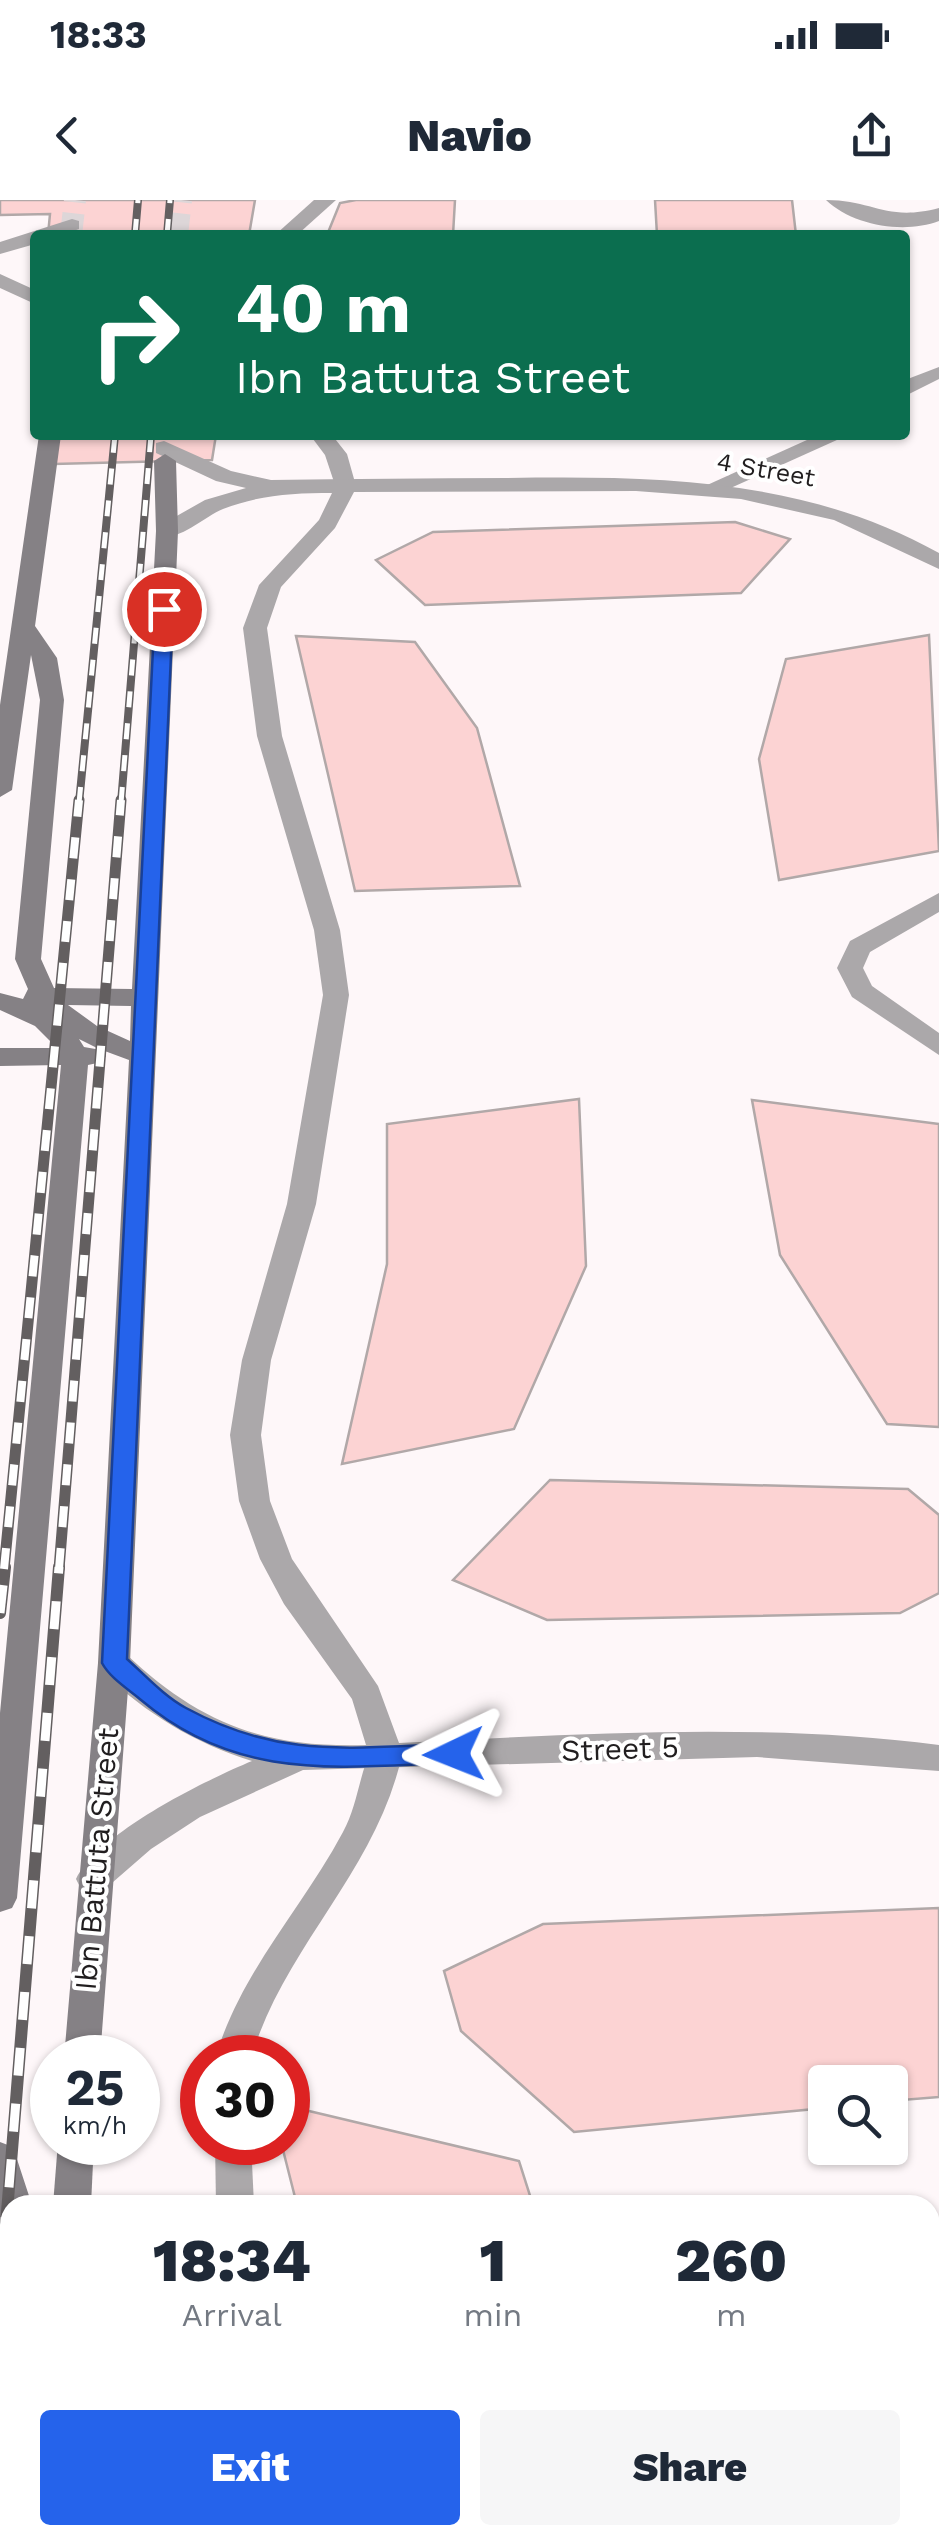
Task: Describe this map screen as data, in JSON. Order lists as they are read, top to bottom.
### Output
{
  "streets": {
    "main road": ["Ibn Battuta Street"],
    "street": ["4 Street", "Street 5"]
  },
  "crossings": [
    ["4 Street", "Ibn Battuta Street"],
    ["Street 5", "Ibn Battuta Street"]
  ],
  "page": {
    "status": "18:33",
    "header": "Navio",
    "turn": ["40 m", "Ibn Battuta Street"],
    "speed": "25 km/h",
    "limit": "30",
    "eta": [
      "18:34",
      "Arrival",
      "1",
      "min",
      "260",
      "m"
    ],
    "buttons": ["Exit", "Share"]
  }
}
